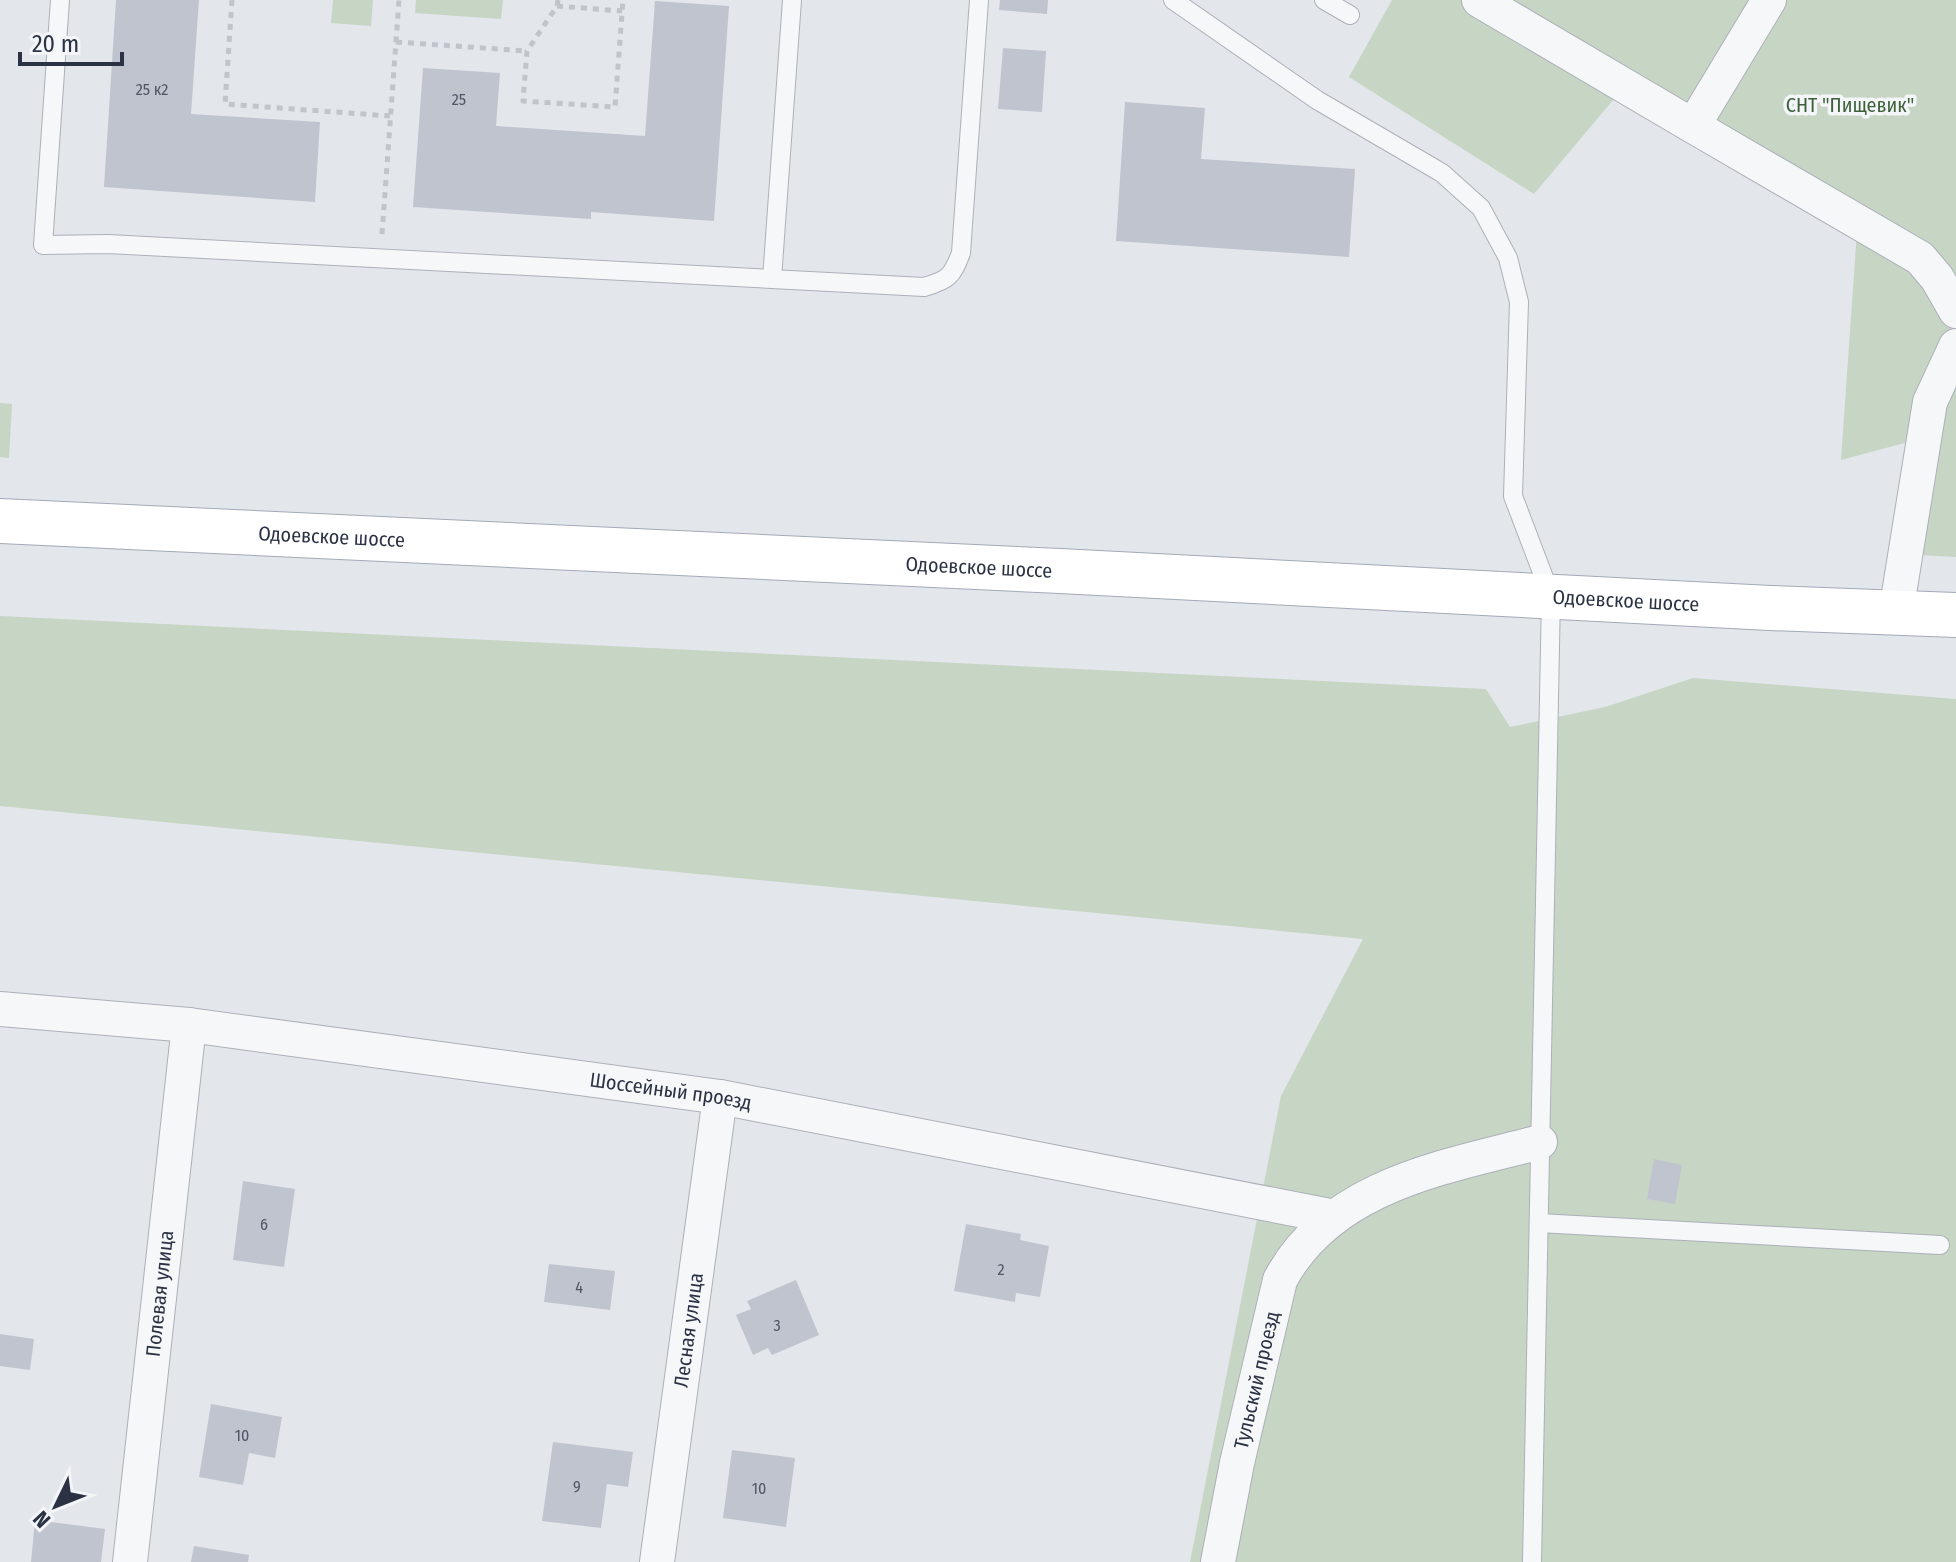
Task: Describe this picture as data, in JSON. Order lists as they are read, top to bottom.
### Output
{
  "streets": {
    "main road": ["Одоевское шоссе"],
    "street": [
      "Шоссейный проезд",
      "Полевая улица",
      "Лесная улица",
      "Тульский проезд"
    ]
  },
  "crossings": [
    ["Шоссейный проезд", "Полевая улица"],
    ["Шоссейный проезд", "Лесная улица"],
    ["Шоссейный проезд", "Тульский проезд"]
  ],
  "parks": ["СНТ \"Пищевик\""],
  "house_numbers": [
    "25 к2",
    "25",
    "6",
    "2",
    "4",
    "3",
    "10",
    "9",
    "10"
  ],
  "scale_bar": "20 m",
  "north": "bottom left"
}
